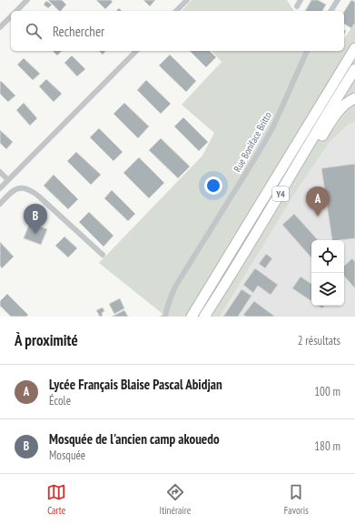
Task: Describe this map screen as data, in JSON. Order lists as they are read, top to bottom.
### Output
{
  "streets": {
    "highway": ["Y4"],
    "street": ["Rue Boniface Britto"]
  },
  "page": {
    "search": "Rechercher",
    "pins": ["A", "B"],
    "heading": ["À proximité", "2 résultats"],
    "list": [
      {
        "mark": "A",
        "name": "Lycée Français Blaise Pascal Abidjan",
        "note": "École",
        "value": "100 m"
      },
      {
        "mark": "B",
        "name": "Mosquée de l'ancien camp akouedo",
        "note": "Mosquée",
        "value": "180 m"
      }
    ],
    "nav": ["Carte", "Itinéraire", "Favoris"]
  }
}
